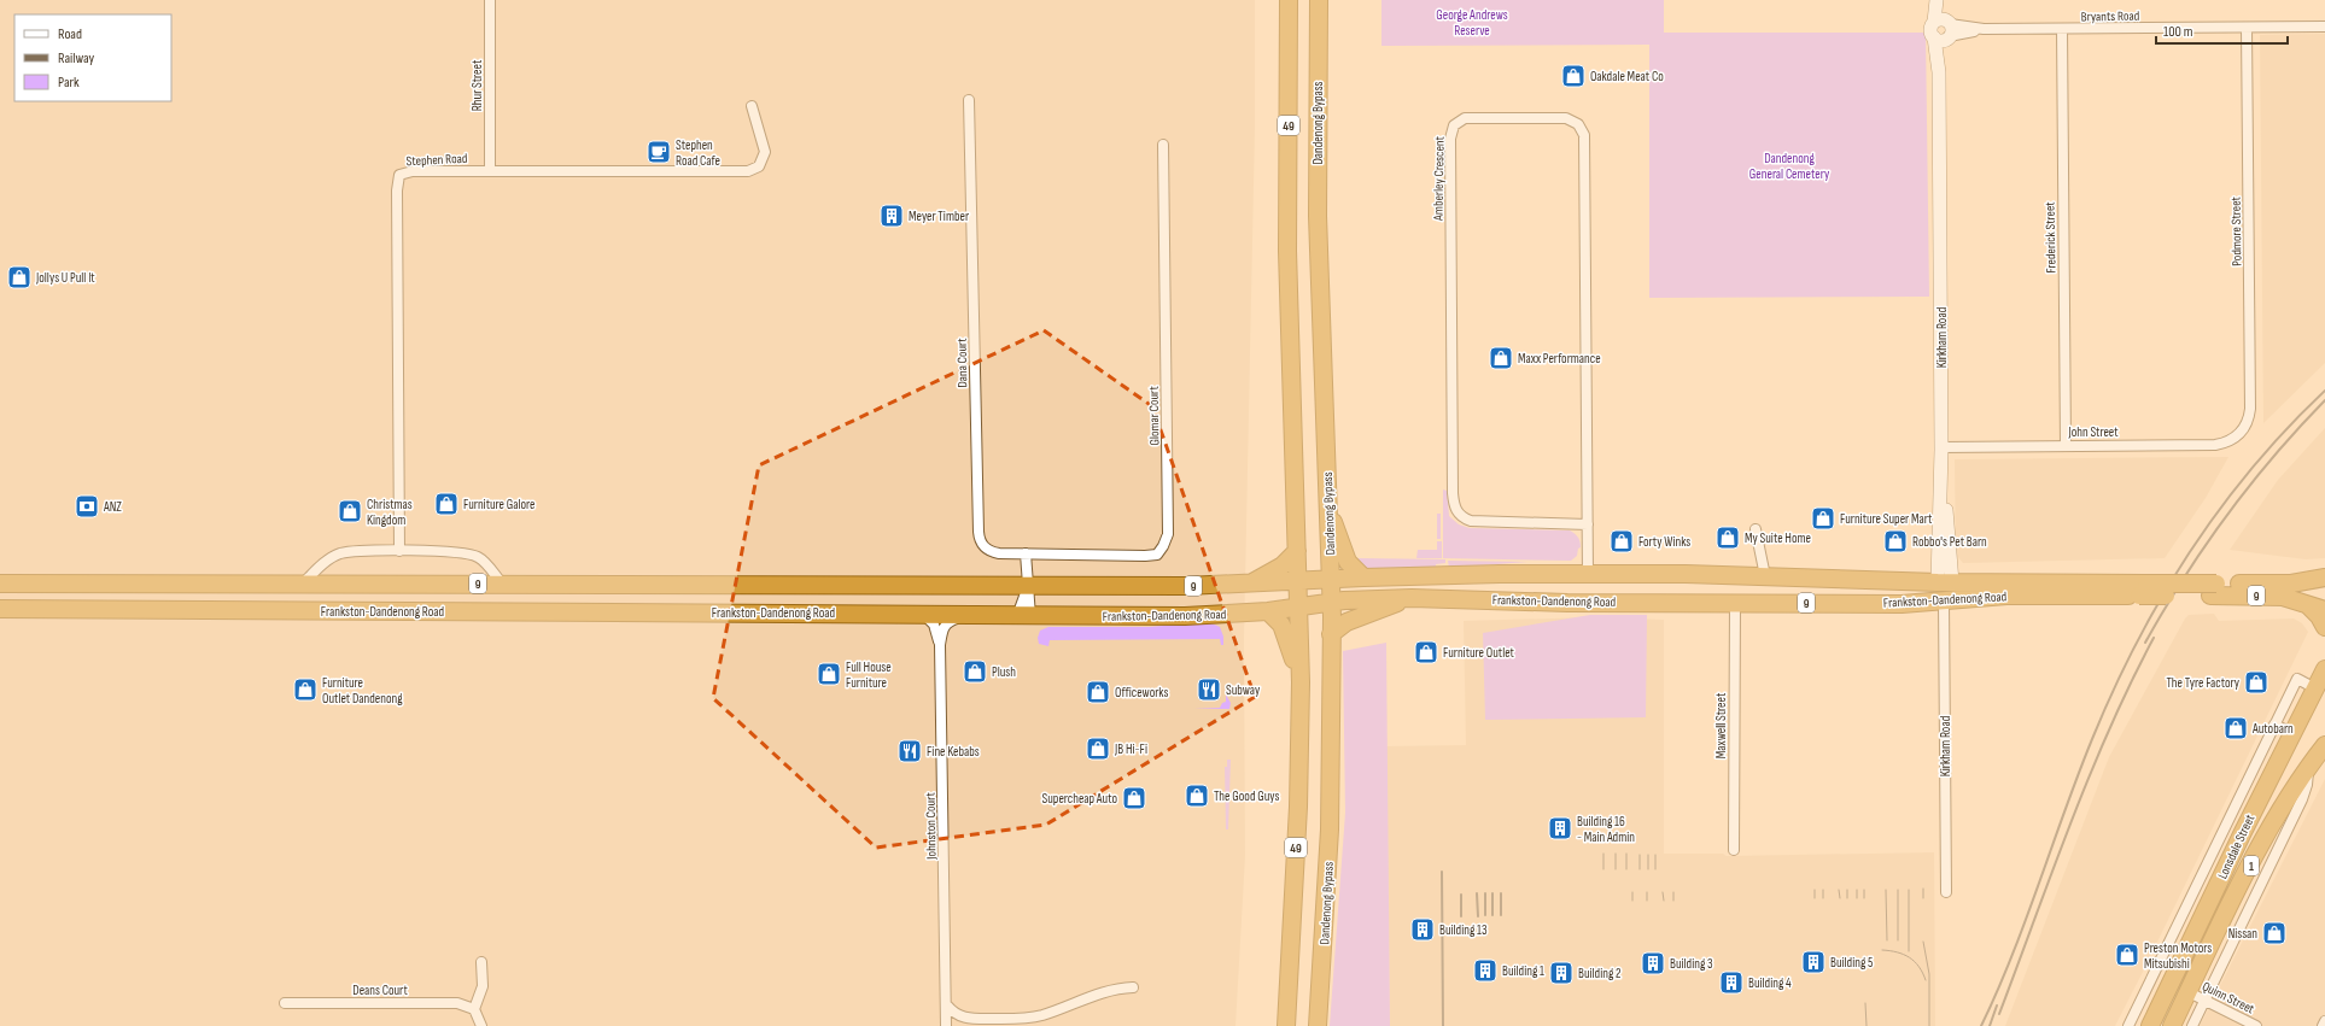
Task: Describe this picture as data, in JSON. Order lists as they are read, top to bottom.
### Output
{
  "streets": {
    "highway": [
      "Dandenong Bypass",
      "49",
      "Kirkham Road",
      "9",
      "Frankston-Dandenong Road",
      "Lonsdale Street",
      "1"
    ],
    "street": [
      "Bryants Road",
      "Rhur Street",
      "Stephen Road",
      "Amberley Crescent",
      "Podmore Street",
      "Frederick Street",
      "Dana Court",
      "Glomar Court",
      "John Street",
      "Maxwell Street",
      "Johnston Court",
      "Deans Court",
      "Quinn Street"
    ]
  },
  "crossings": [
    ["Bryants Road", "Podmore Street"],
    ["Bryants Road", "Frederick Street"],
    ["Bryants Road", "Kirkham Road"],
    ["Rhur Street", "Stephen Road"],
    ["Dandenong Bypass", "Frankston-Dandenong Road"],
    ["49", "Frankston-Dandenong Road"],
    ["Amberley Crescent", "Frankston-Dandenong Road"],
    ["Podmore Street", "John Street"],
    ["Frederick Street", "John Street"],
    ["Kirkham Road", "John Street"],
    ["Kirkham Road", "Frankston-Dandenong Road"],
    ["Dana Court", "Glomar Court"],
    ["Frankston-Dandenong Road", "Maxwell Street"],
    ["Frankston-Dandenong Road", "Johnston Court"],
    ["Lonsdale Street", "Quinn Street"]
  ],
  "parks": ["George Andrews Reserve", "Dandenong General Cemetery"],
  "places": {
    "shop": [
      "Oakdale Meat Co",
      "Jollys U Pull It",
      "Maxx Performance",
      "Furniture Galore",
      "Christmas Kingdom",
      "Furniture Super Mart",
      "My Suite Home",
      "Forty Winks",
      "Robbo's Pet Barn",
      "Furniture Outlet",
      "Plush",
      "Full House Furniture",
      "The Tyre Factory",
      "Furniture Outlet Dandenong",
      "Officeworks",
      "Autobarn",
      "JB Hi-Fi",
      "The Good Guys",
      "Supercheap Auto",
      "Nissan",
      "Preston Motors Mitsubishi"
    ],
    "cafe": ["Stephen Road Cafe"],
    "building": [
      "Meyer Timber",
      "Building 16 - Main Admin",
      "Building 13",
      "Building 5",
      "Building 3",
      "Building 1",
      "Building 2",
      "Building 4"
    ],
    "bank": ["ANZ"],
    "restaurant": ["Subway", "Fine Kebabs"]
  },
  "legend": ["Road", "Railway", "Park"],
  "scale_bar": "100 m"
}
